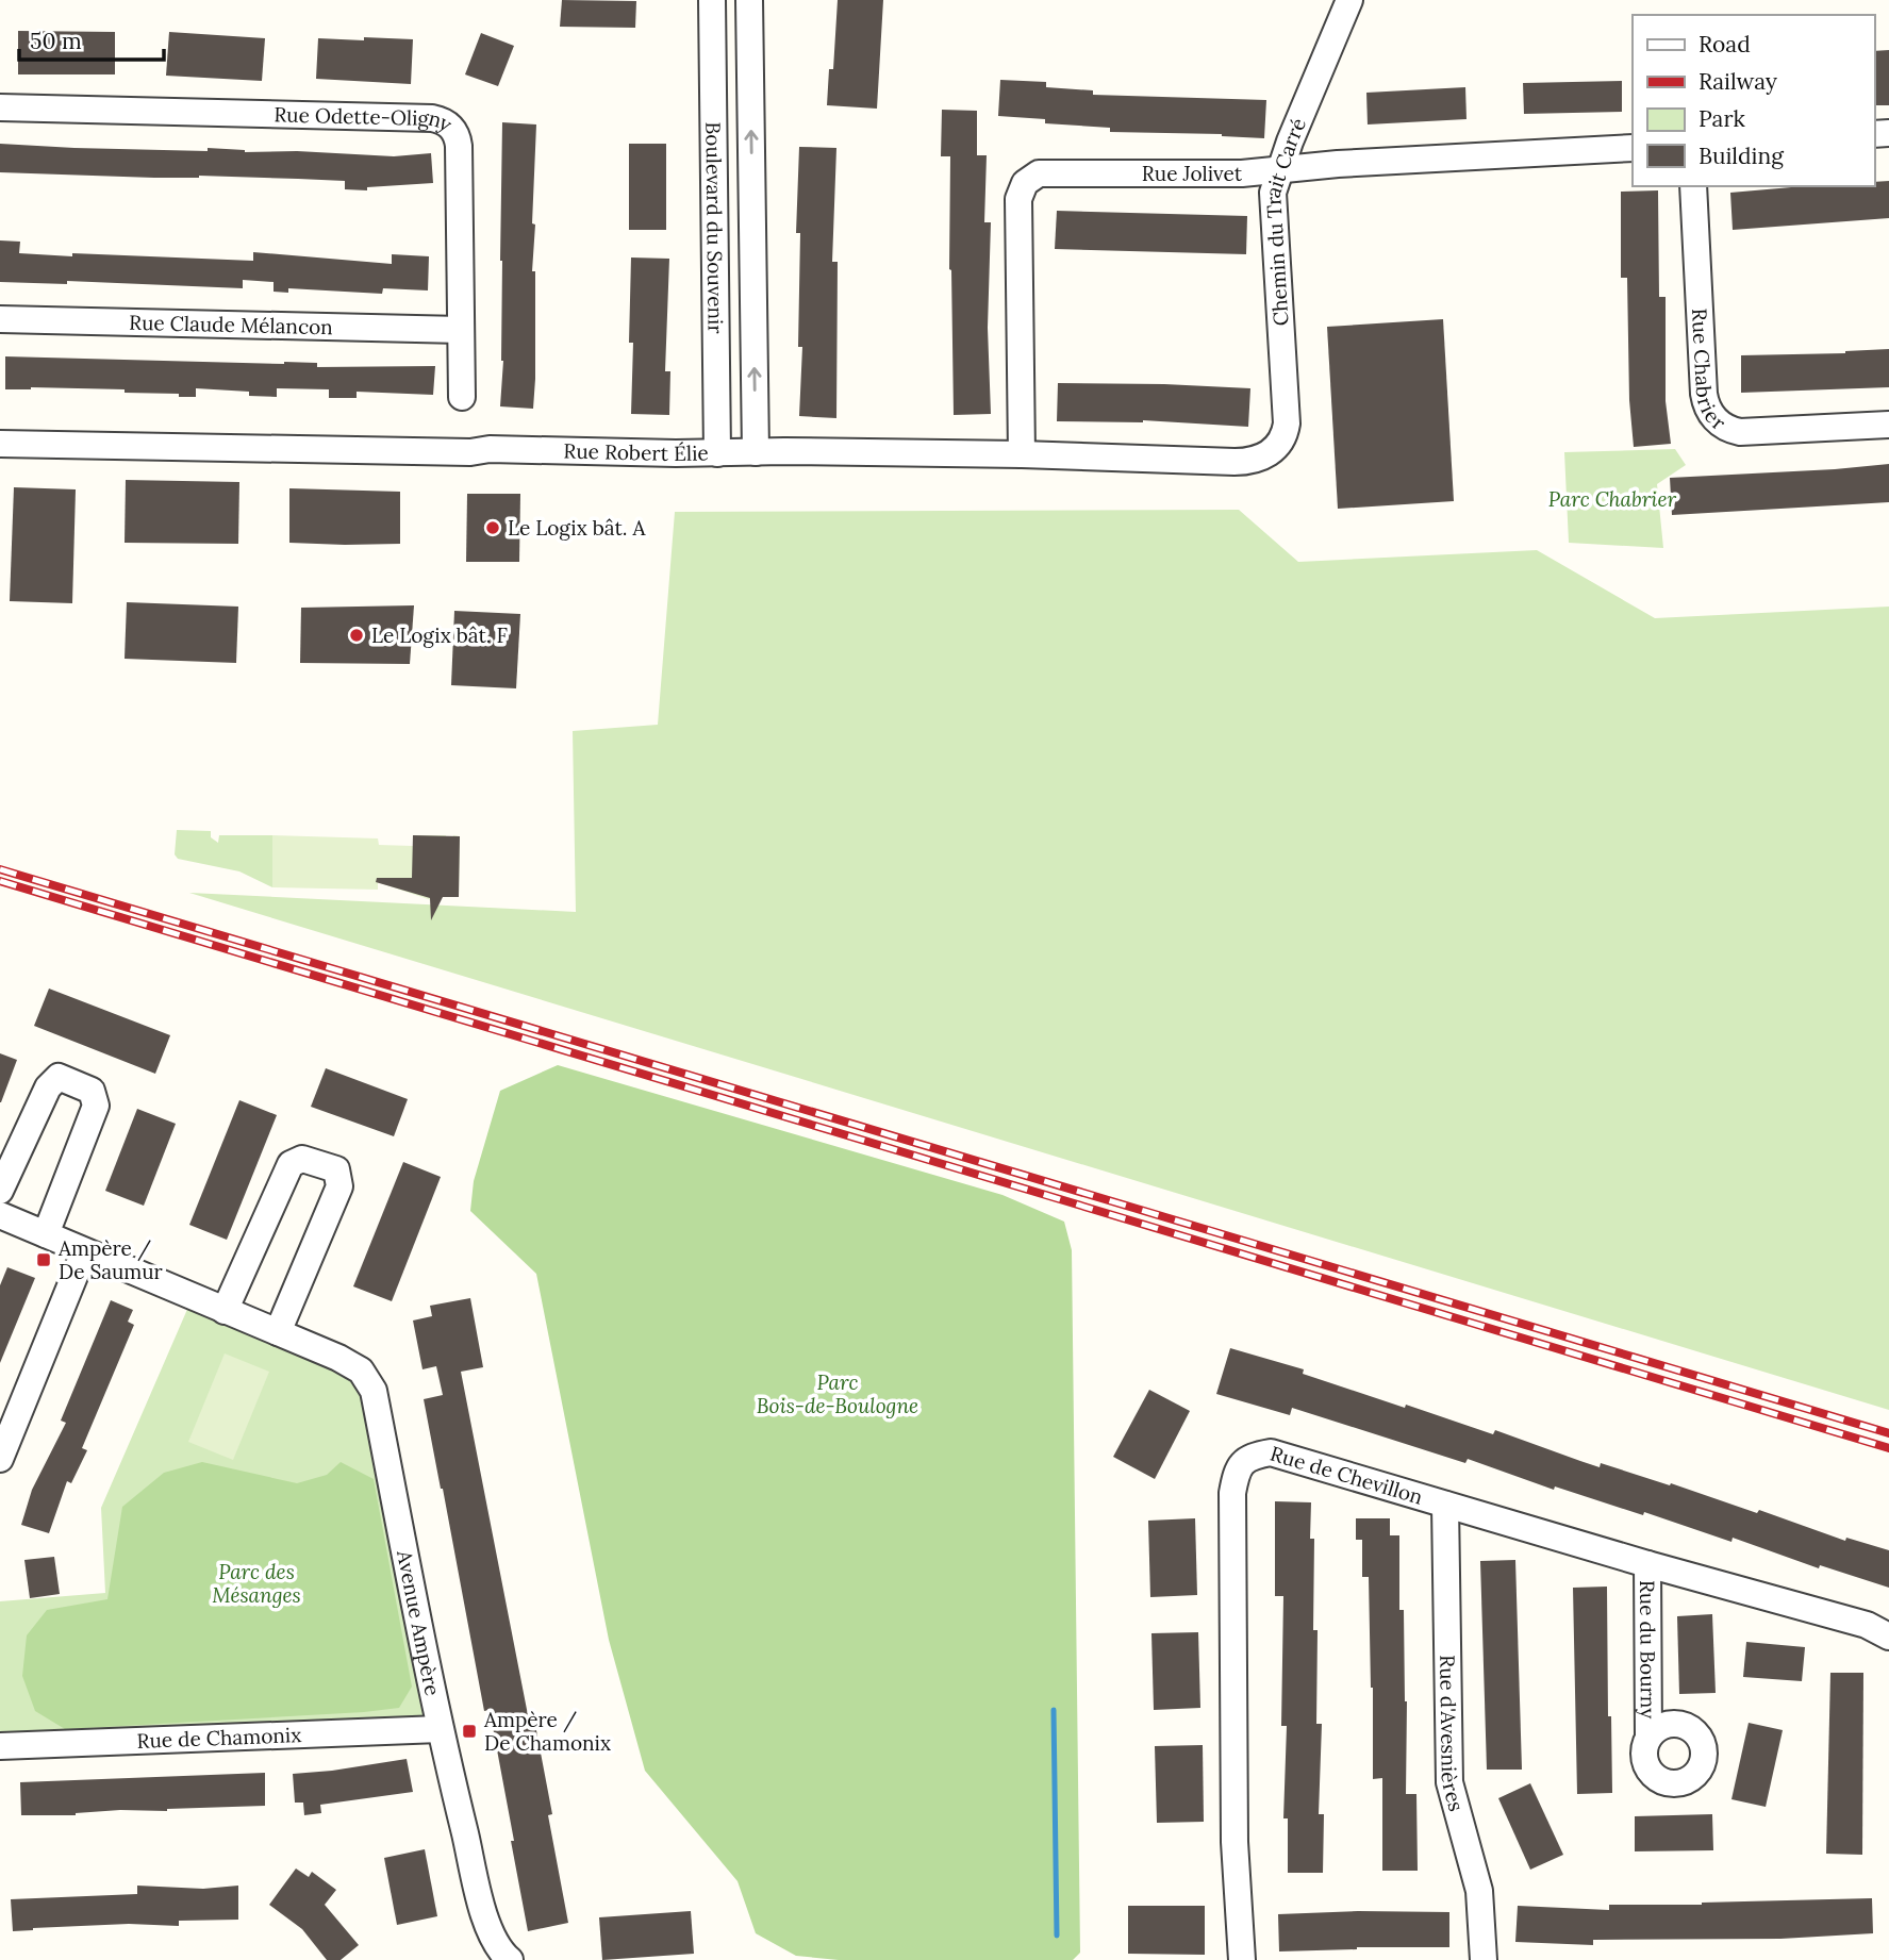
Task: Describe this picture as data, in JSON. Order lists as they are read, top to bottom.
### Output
{
  "streets": {
    "street": [
      "Rue Odette-Oligny",
      "Rue Jolivet",
      "Chemin du Trait Carré",
      "Boulevard du Souvenir",
      "Rue Claude Mélancon",
      "Rue Chabrier",
      "Rue Robert Élie",
      "Rue de Chevillon",
      "Avenue Ampère",
      "Rue du Bourny",
      "Rue d'Avesnières",
      "Rue de Chamonix"
    ]
  },
  "crossings": [
    ["Rue Odette-Oligny", "Rue Claude Mélancon"],
    ["Rue Jolivet", "Chemin du Trait Carré"],
    ["Rue Jolivet", "Rue Robert Élie"],
    ["Chemin du Trait Carré", "Rue Robert Élie"],
    ["Boulevard du Souvenir", "Rue Robert Élie"],
    ["Rue de Chevillon", "Rue du Bourny"],
    ["Rue de Chevillon", "Rue d'Avesnières"],
    ["Avenue Ampère", "Rue de Chamonix"]
  ],
  "parks": ["Parc Chabrier", "Parc Bois-de-Boulogne", "Parc des Mésanges"],
  "places": {
    "other": ["Le Logix bât. A", "Le Logix bât. F"],
    "transit": ["Ampère / De Saumur", "Ampère / De Chamonix"]
  },
  "legend": [
    "Road",
    "Railway",
    "Park",
    "Building"
  ],
  "scale_bar": "50 m"
}
